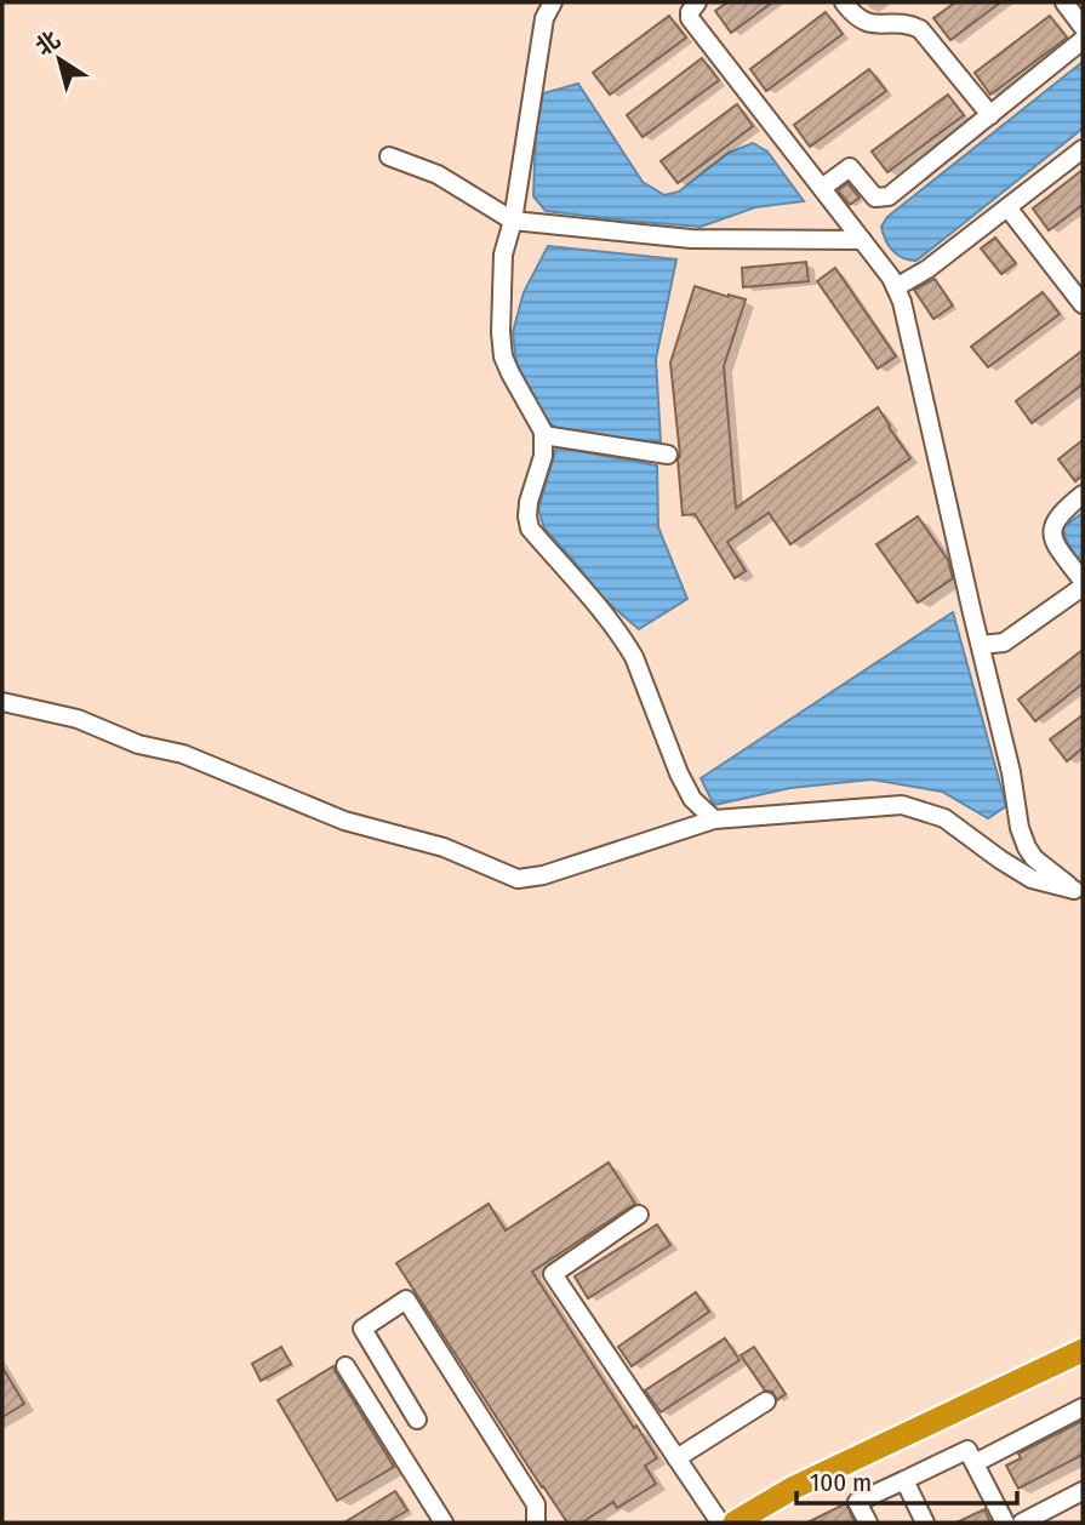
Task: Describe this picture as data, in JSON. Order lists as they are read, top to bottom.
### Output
{
  "scale_bar": "100 m",
  "north": "top left"
}
